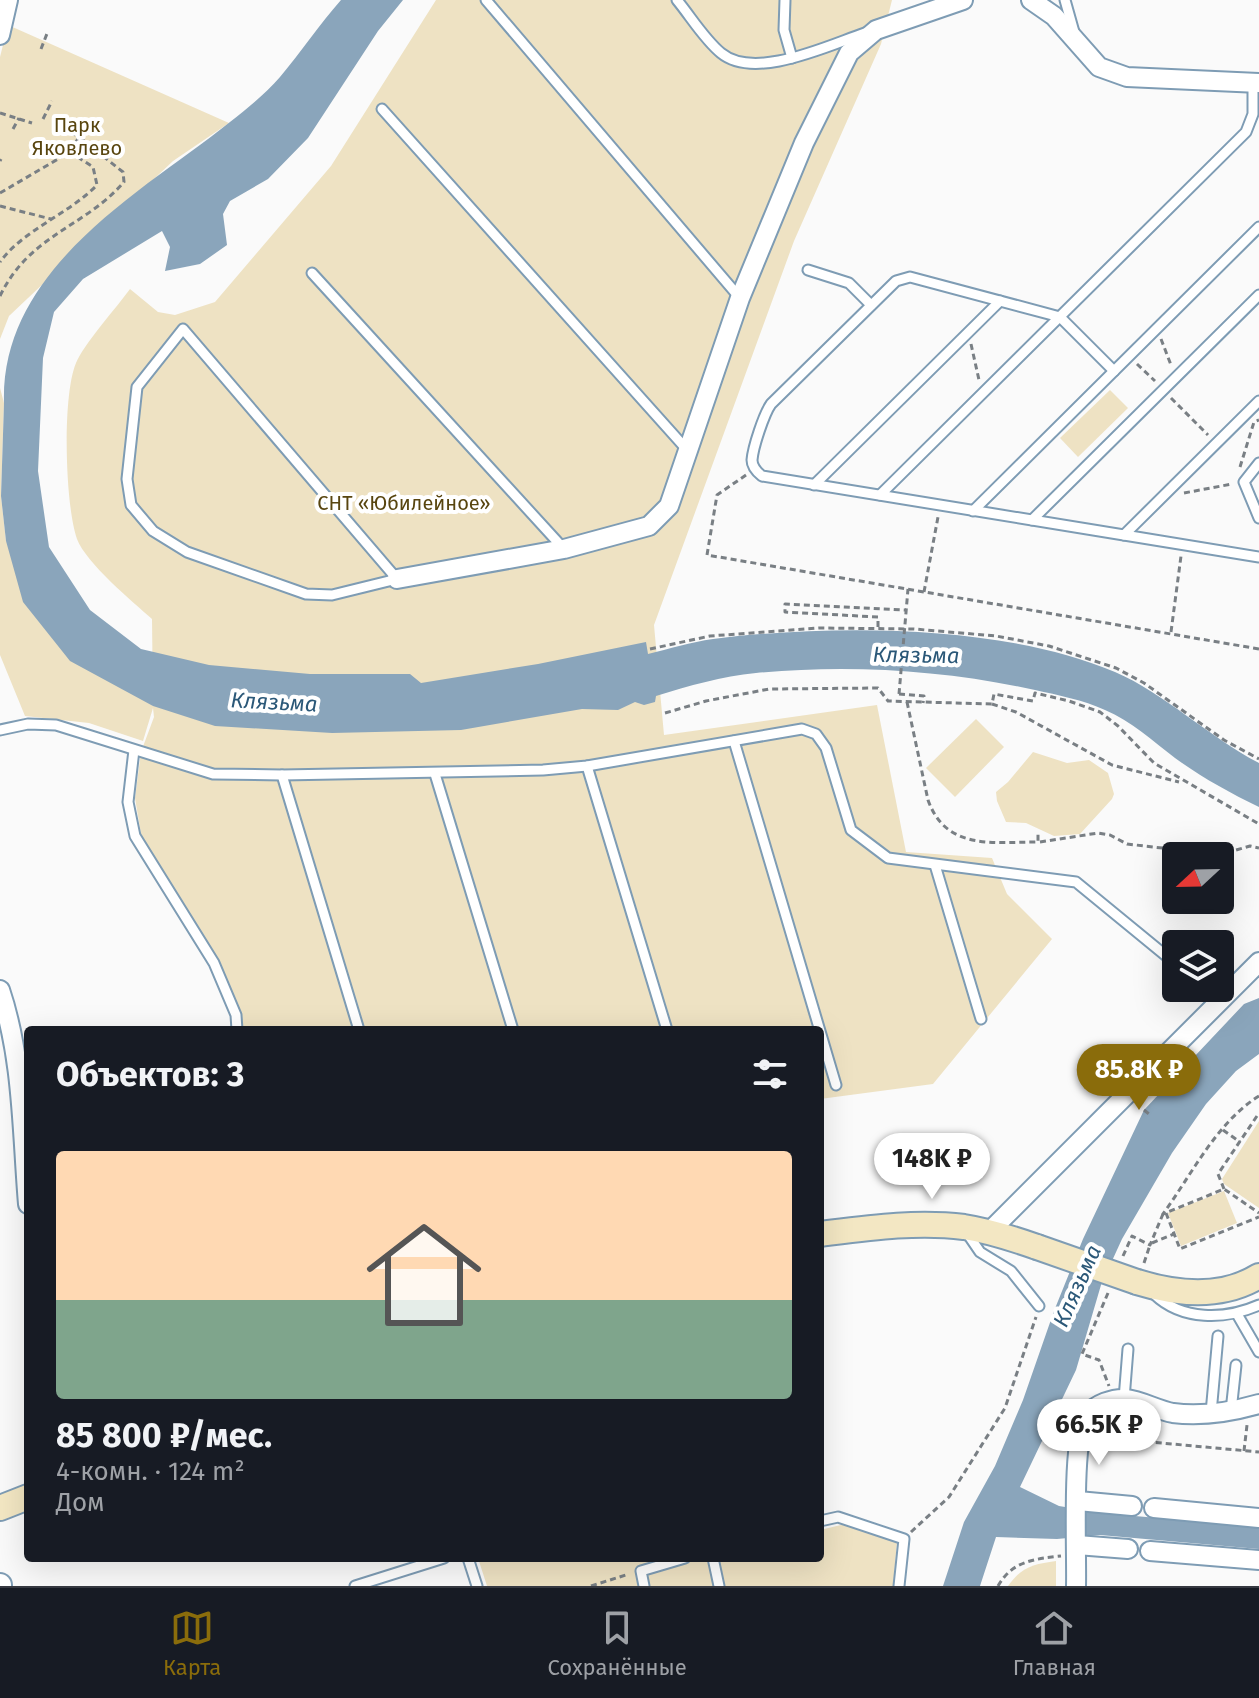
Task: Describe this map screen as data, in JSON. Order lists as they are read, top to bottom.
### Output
{
  "water": ["Клязьма"],
  "parks": ["Парк Яковлево", "СНТ «Юбилейное»"],
  "north": "left",
  "page": {
    "heading": "Объектов: 3",
    "price": ["85.8K ₽", "148K ₽", "66.5K ₽"],
    "list": [
      {
        "name": "85 800 ₽/мес.",
        "note": "4-комн. · 124 m² · Дом"
      }
    ],
    "tabs": ["Карта", "Сохранённые", "Главная"]
  }
}
